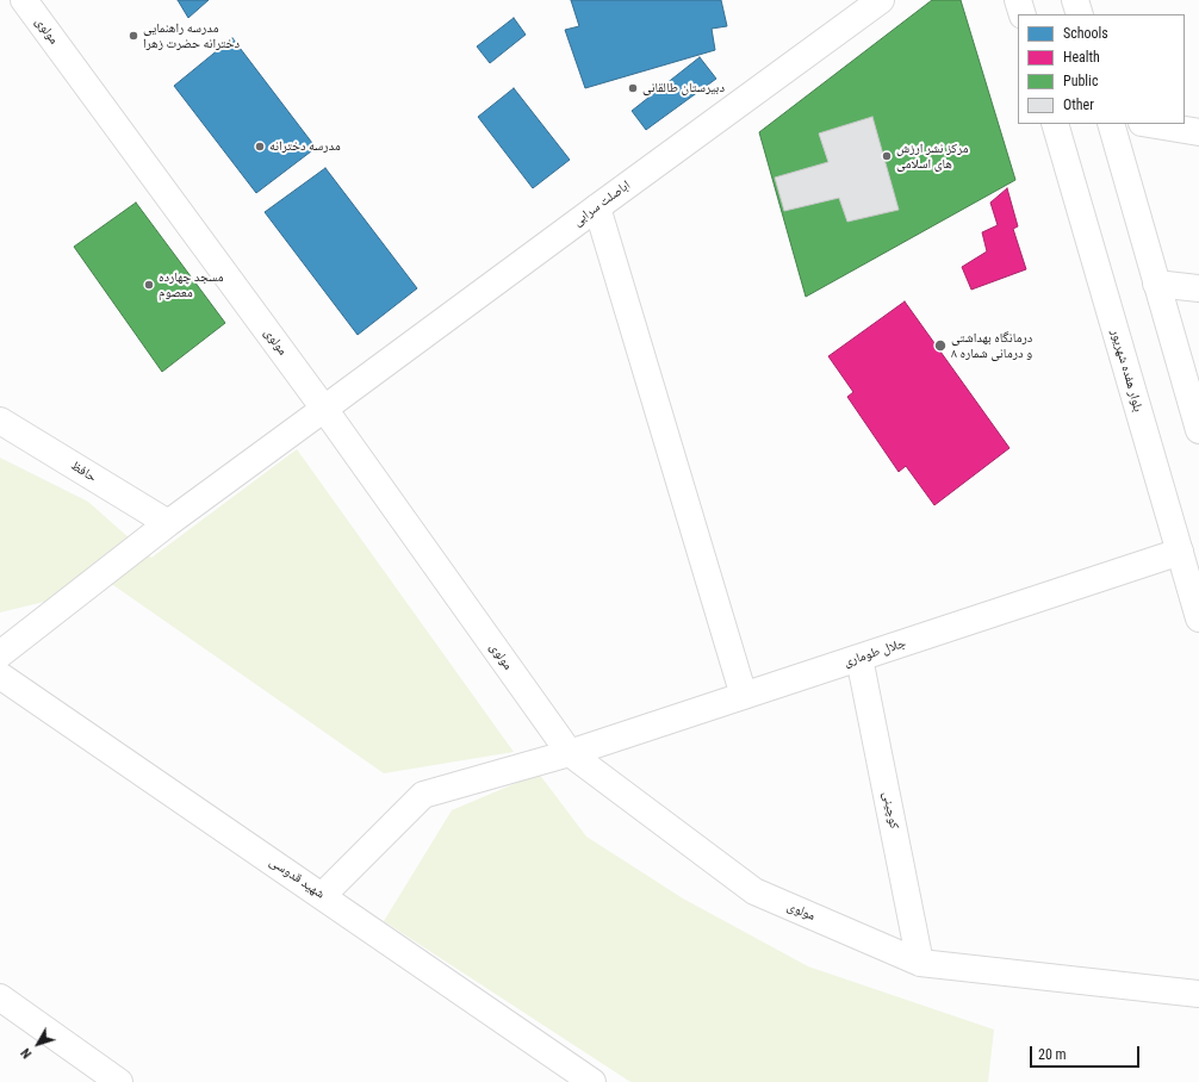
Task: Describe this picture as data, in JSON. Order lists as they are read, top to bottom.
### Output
{
  "streets": {
    "street": [
      "مولوی",
      "اباصلت سرابی",
      "بلوار هفده شهریور",
      "حافظ",
      "جلال طوماری",
      "کوچینی",
      "شهید قدوسی"
    ]
  },
  "crossings": [
    ["مولوی", "اباصلت سرابی"],
    ["مولوی", "جلال طوماری"],
    ["مولوی", "کوچینی"],
    ["اباصلت سرابی", "حافظ"],
    ["بلوار هفده شهریور", "جلال طوماری"],
    ["جلال طوماری", "کوچینی"],
    ["جلال طوماری", "شهید قدوسی"]
  ],
  "places": [
    "مدرسه راهنمایی دخترانه حضرت زهرا",
    "دبیرستان طالقانی",
    "مدرسه دخترانه",
    "مرکز نشر ارزش های اسلامی",
    "مسجد چهارده معصوم",
    "درمانگاه بهداشتی و درمانی شماره ۸"
  ],
  "legend": [
    "Schools",
    "Health",
    "Public",
    "Other"
  ],
  "scale_bar": "20 m",
  "north": "bottom left"
}
